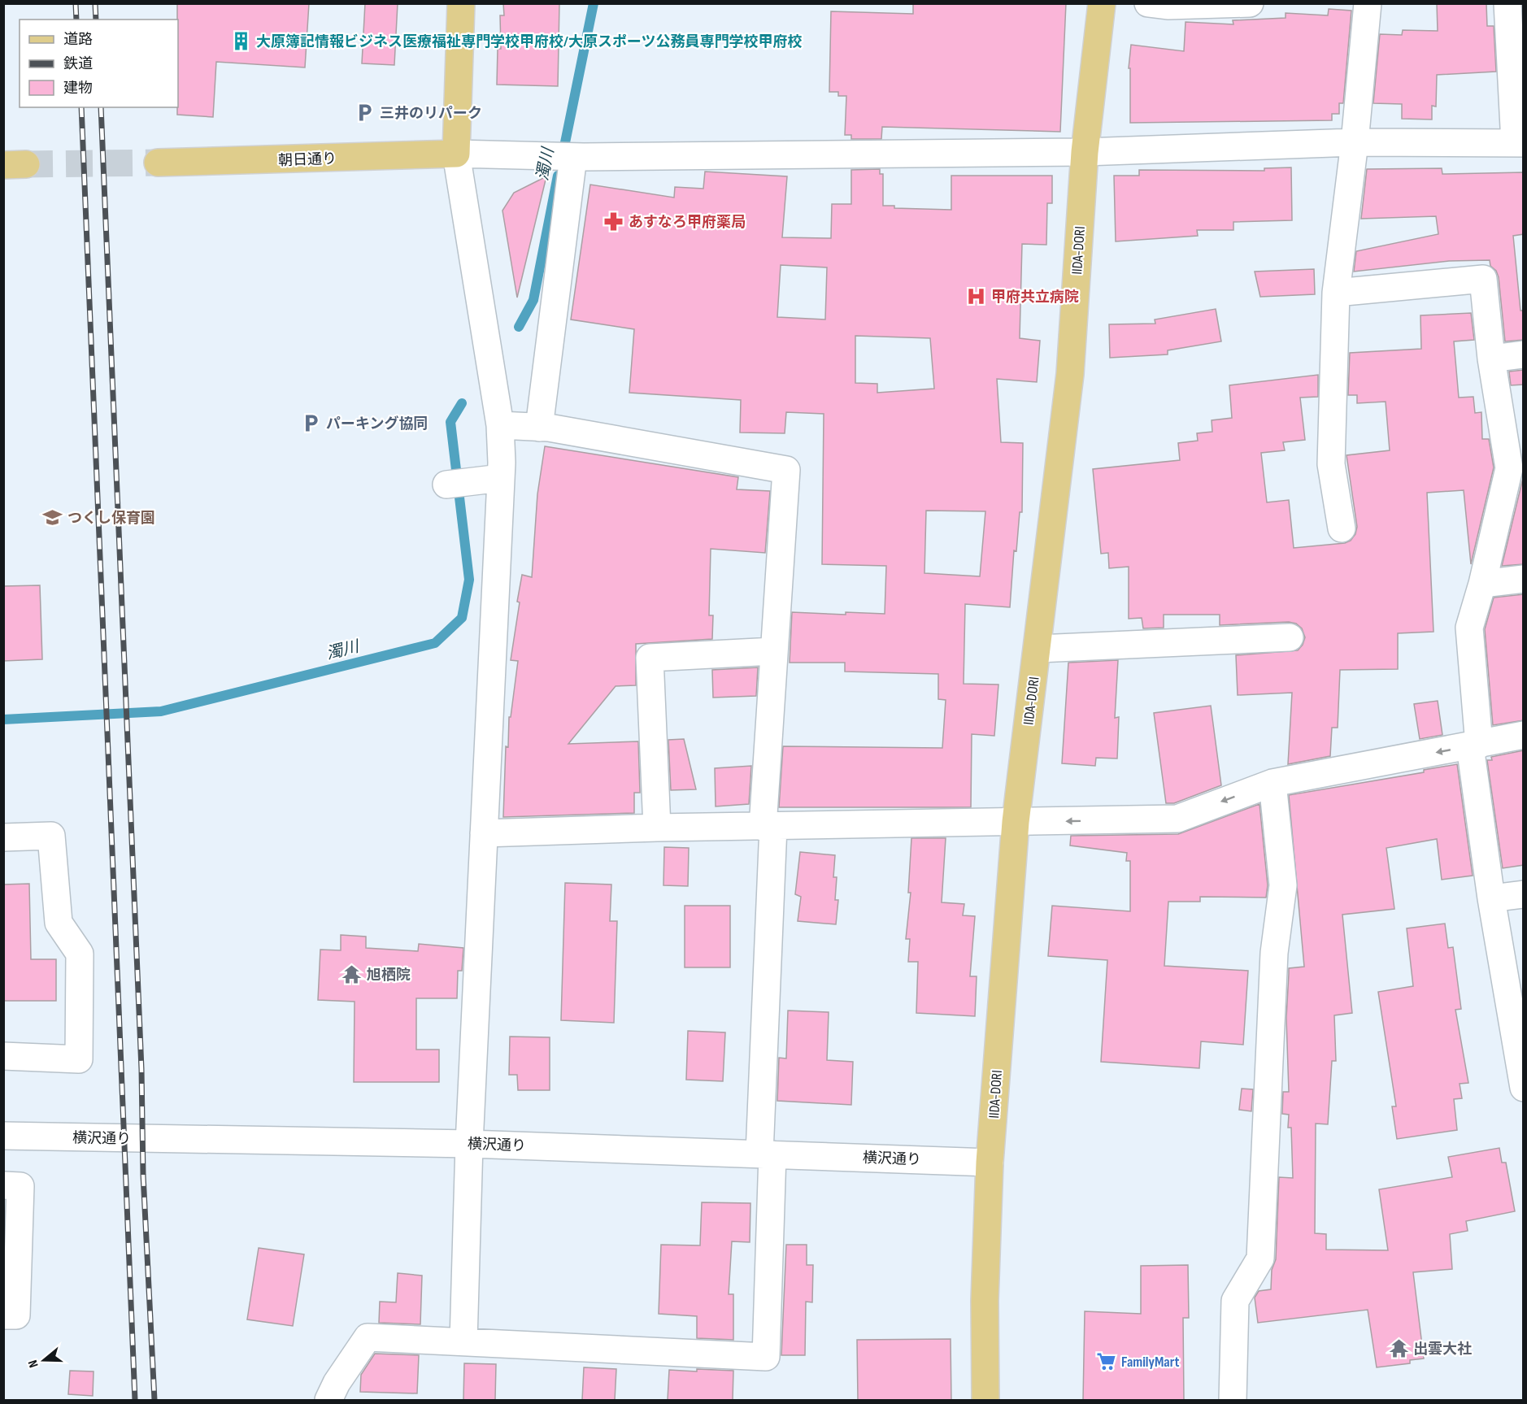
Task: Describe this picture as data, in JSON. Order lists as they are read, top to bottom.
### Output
{
  "streets": {
    "main road": ["朝日通り", "IIDA-DORI"],
    "street": ["横沢通り"]
  },
  "crossings": [
    ["IIDA-DORI", "横沢通り"]
  ],
  "water": ["濁川"],
  "places": {
    "building": ["大原簿記情報ビジネス医療福祉専門学校甲府校/大原スポーツ公務員専門学校甲府校"],
    "parking": ["三井のリパーク", "パーキング協同"],
    "pharmacy": ["あすなろ甲府薬局"],
    "hospital": ["甲府共立病院"],
    "school or university": ["つくし保育園"],
    "temple": ["旭栖院", "出雲大社"],
    "supermarket": ["FamilyMart"]
  },
  "legend": ["道路", "鉄道", "建物"],
  "north": "left"
}
